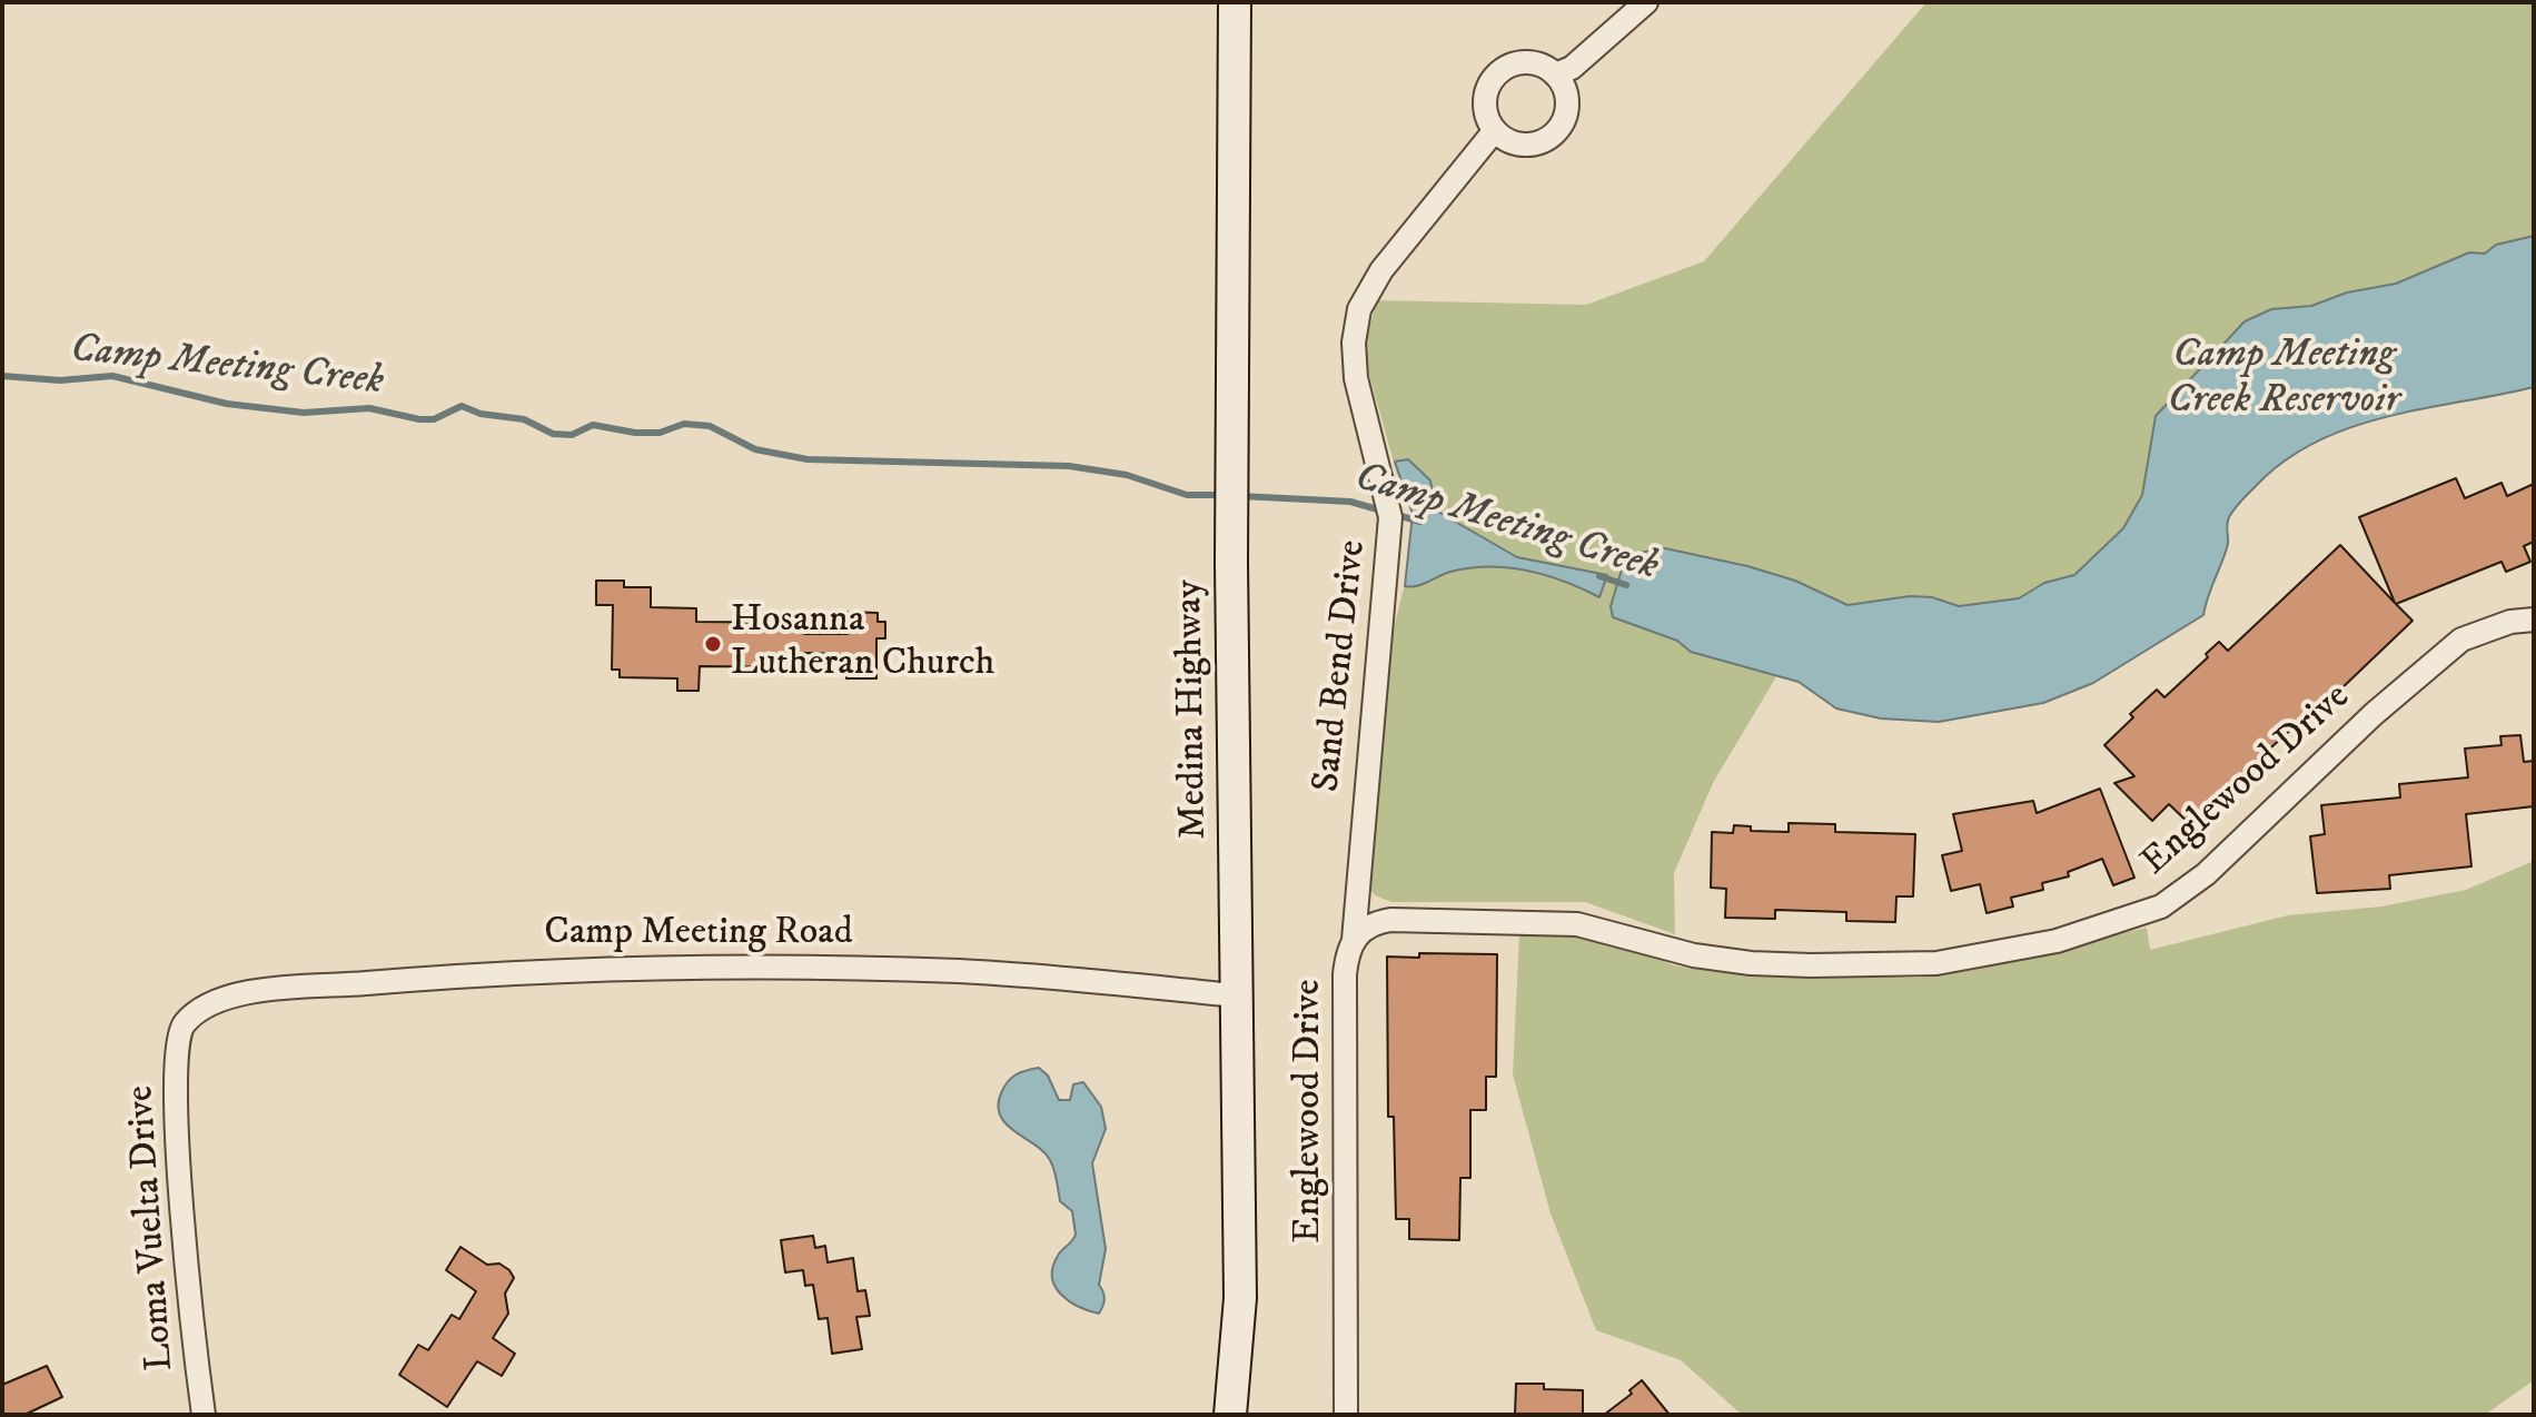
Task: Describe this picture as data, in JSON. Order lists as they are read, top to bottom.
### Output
{
  "streets": {
    "main road": ["Medina Highway"],
    "street": [
      "Sand Bend Drive",
      "Englewood Drive",
      "Camp Meeting Road",
      "Loma Vuelta Drive"
    ]
  },
  "crossings": [
    ["Sand Bend Drive", "Englewood Drive"],
    ["Medina Highway", "Camp Meeting Road"],
    ["Camp Meeting Road", "Loma Vuelta Drive"]
  ],
  "water": ["Camp Meeting Creek Reservoir", "Camp Meeting Creek"],
  "places": ["Hosanna Lutheran Church"]
}
